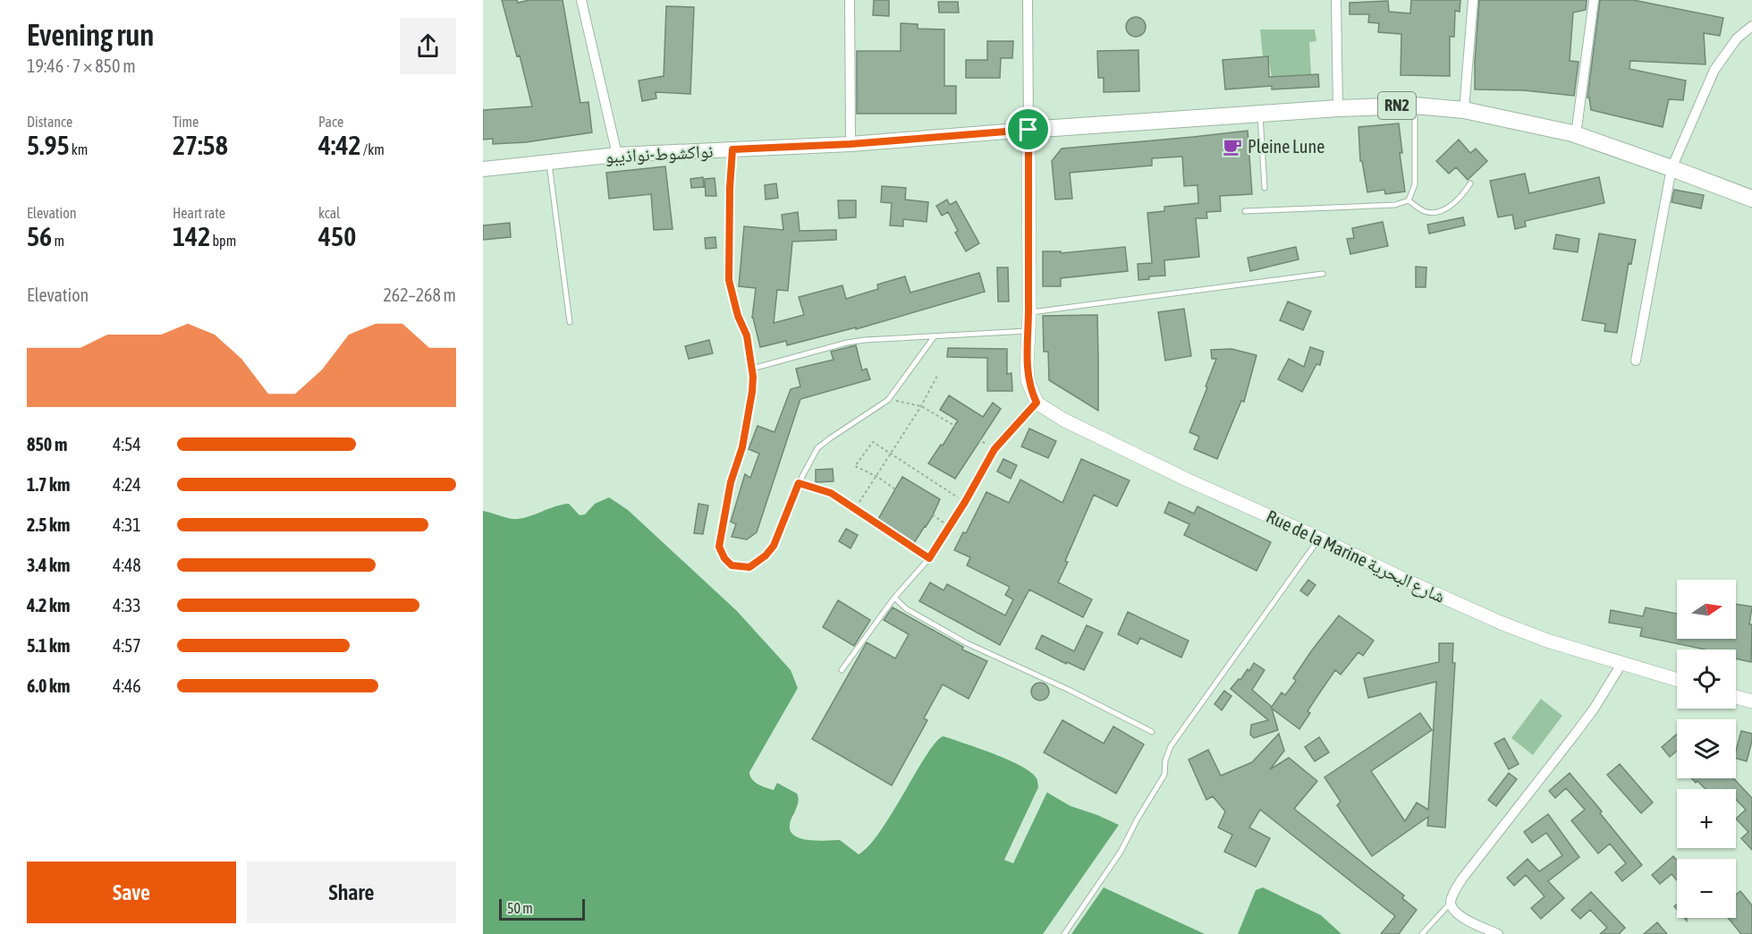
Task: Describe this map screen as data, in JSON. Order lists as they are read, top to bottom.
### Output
{
  "streets": {
    "highway": ["RN2"],
    "main road": ["نواكشوط-نواذيبو"],
    "street": ["Rue de la Marine شارع البحرية"]
  },
  "crossings": [
    ["RN2", "نواكشوط-نواذيبو"]
  ],
  "places": {
    "cafe": ["Pleine Lune"]
  },
  "scale_bar": "50 m",
  "north": "right",
  "page": {
    "heading": ["Evening run", "19:46 · 7 × 850 m"],
    "stats": [
      ["Distance", "5.95 km"],
      ["Time", "27:58"],
      ["Pace", "4:42 /km"],
      ["Elevation", "56 m"],
      ["Heart rate", "142 bpm"],
      ["kcal", "450"]
    ],
    "chart": ["Elevation", "262–268 m"],
    "list": [
      {
        "name": "850 m",
        "note": "4:54"
      },
      {
        "name": "1.7 km",
        "note": "4:24"
      },
      {
        "name": "2.5 km",
        "note": "4:31"
      },
      {
        "name": "3.4 km",
        "note": "4:48"
      },
      {
        "name": "4.2 km",
        "note": "4:33"
      },
      {
        "name": "5.1 km",
        "note": "4:57"
      },
      {
        "name": "6.0 km",
        "note": "4:46"
      }
    ],
    "map_buttons": ["+", "−"],
    "buttons": ["Save", "Share"],
    "scale": "50 m"
  }
}
